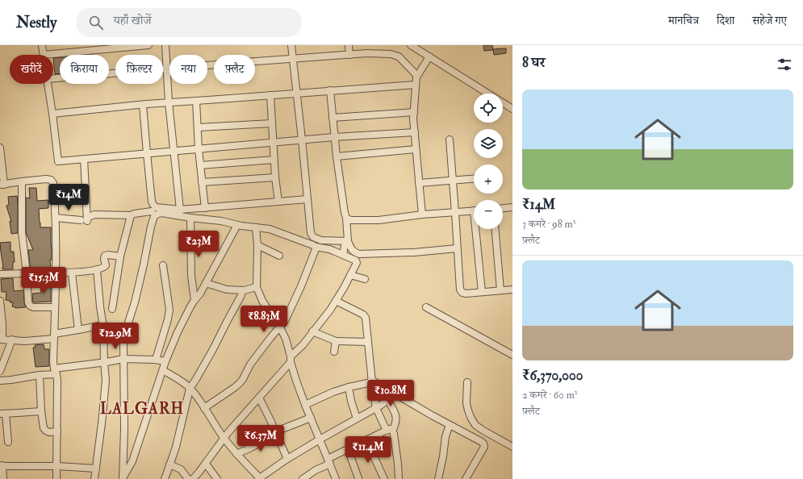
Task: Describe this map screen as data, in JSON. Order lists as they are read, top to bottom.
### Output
{
  "districts": ["LALGARH"],
  "page": {
    "header": "Nestly",
    "search": "यहाँ खोजें",
    "nav": ["मानचित्र", "दिशा", "सहेजे गए"],
    "heading": "8 घर",
    "chip": [
      "खरीदें",
      "किराया",
      "फ़िल्टर",
      "नया",
      "फ़्लैट"
    ],
    "list": [
      {
        "name": "₹14M",
        "note": "3 कमरे · 98 m² · फ़्लैट"
      },
      {
        "name": "₹6,370,000",
        "note": "2 कमरे · 60 m² · फ़्लैट"
      }
    ],
    "map_buttons": ["+", "−"],
    "price": [
      "₹14M",
      "₹23M",
      "₹15.3M",
      "₹8.83M",
      "₹12.9M",
      "₹10.8M",
      "₹6.37M",
      "₹11.4M"
    ]
  }
}
